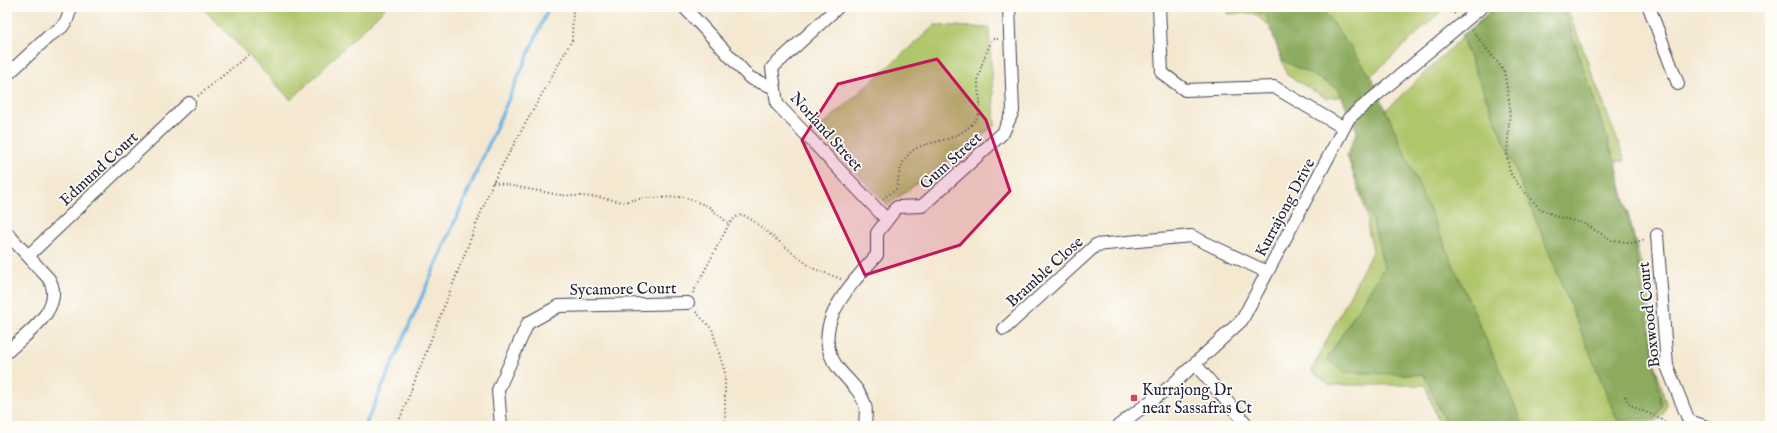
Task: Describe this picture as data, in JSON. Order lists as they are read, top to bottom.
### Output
{
  "streets": {
    "street": [
      "Norland Street",
      "Gum Street",
      "Edmund Court",
      "Kurrajong Drive",
      "Bramble Close",
      "Sycamore Court",
      "Boxwood Court"
    ]
  },
  "crossings": [
    ["Norland Street", "Gum Street"],
    ["Kurrajong Drive", "Bramble Close"]
  ],
  "places": {
    "transit": ["Kurrajong Dr near Sassafras Ct"]
  }
}
